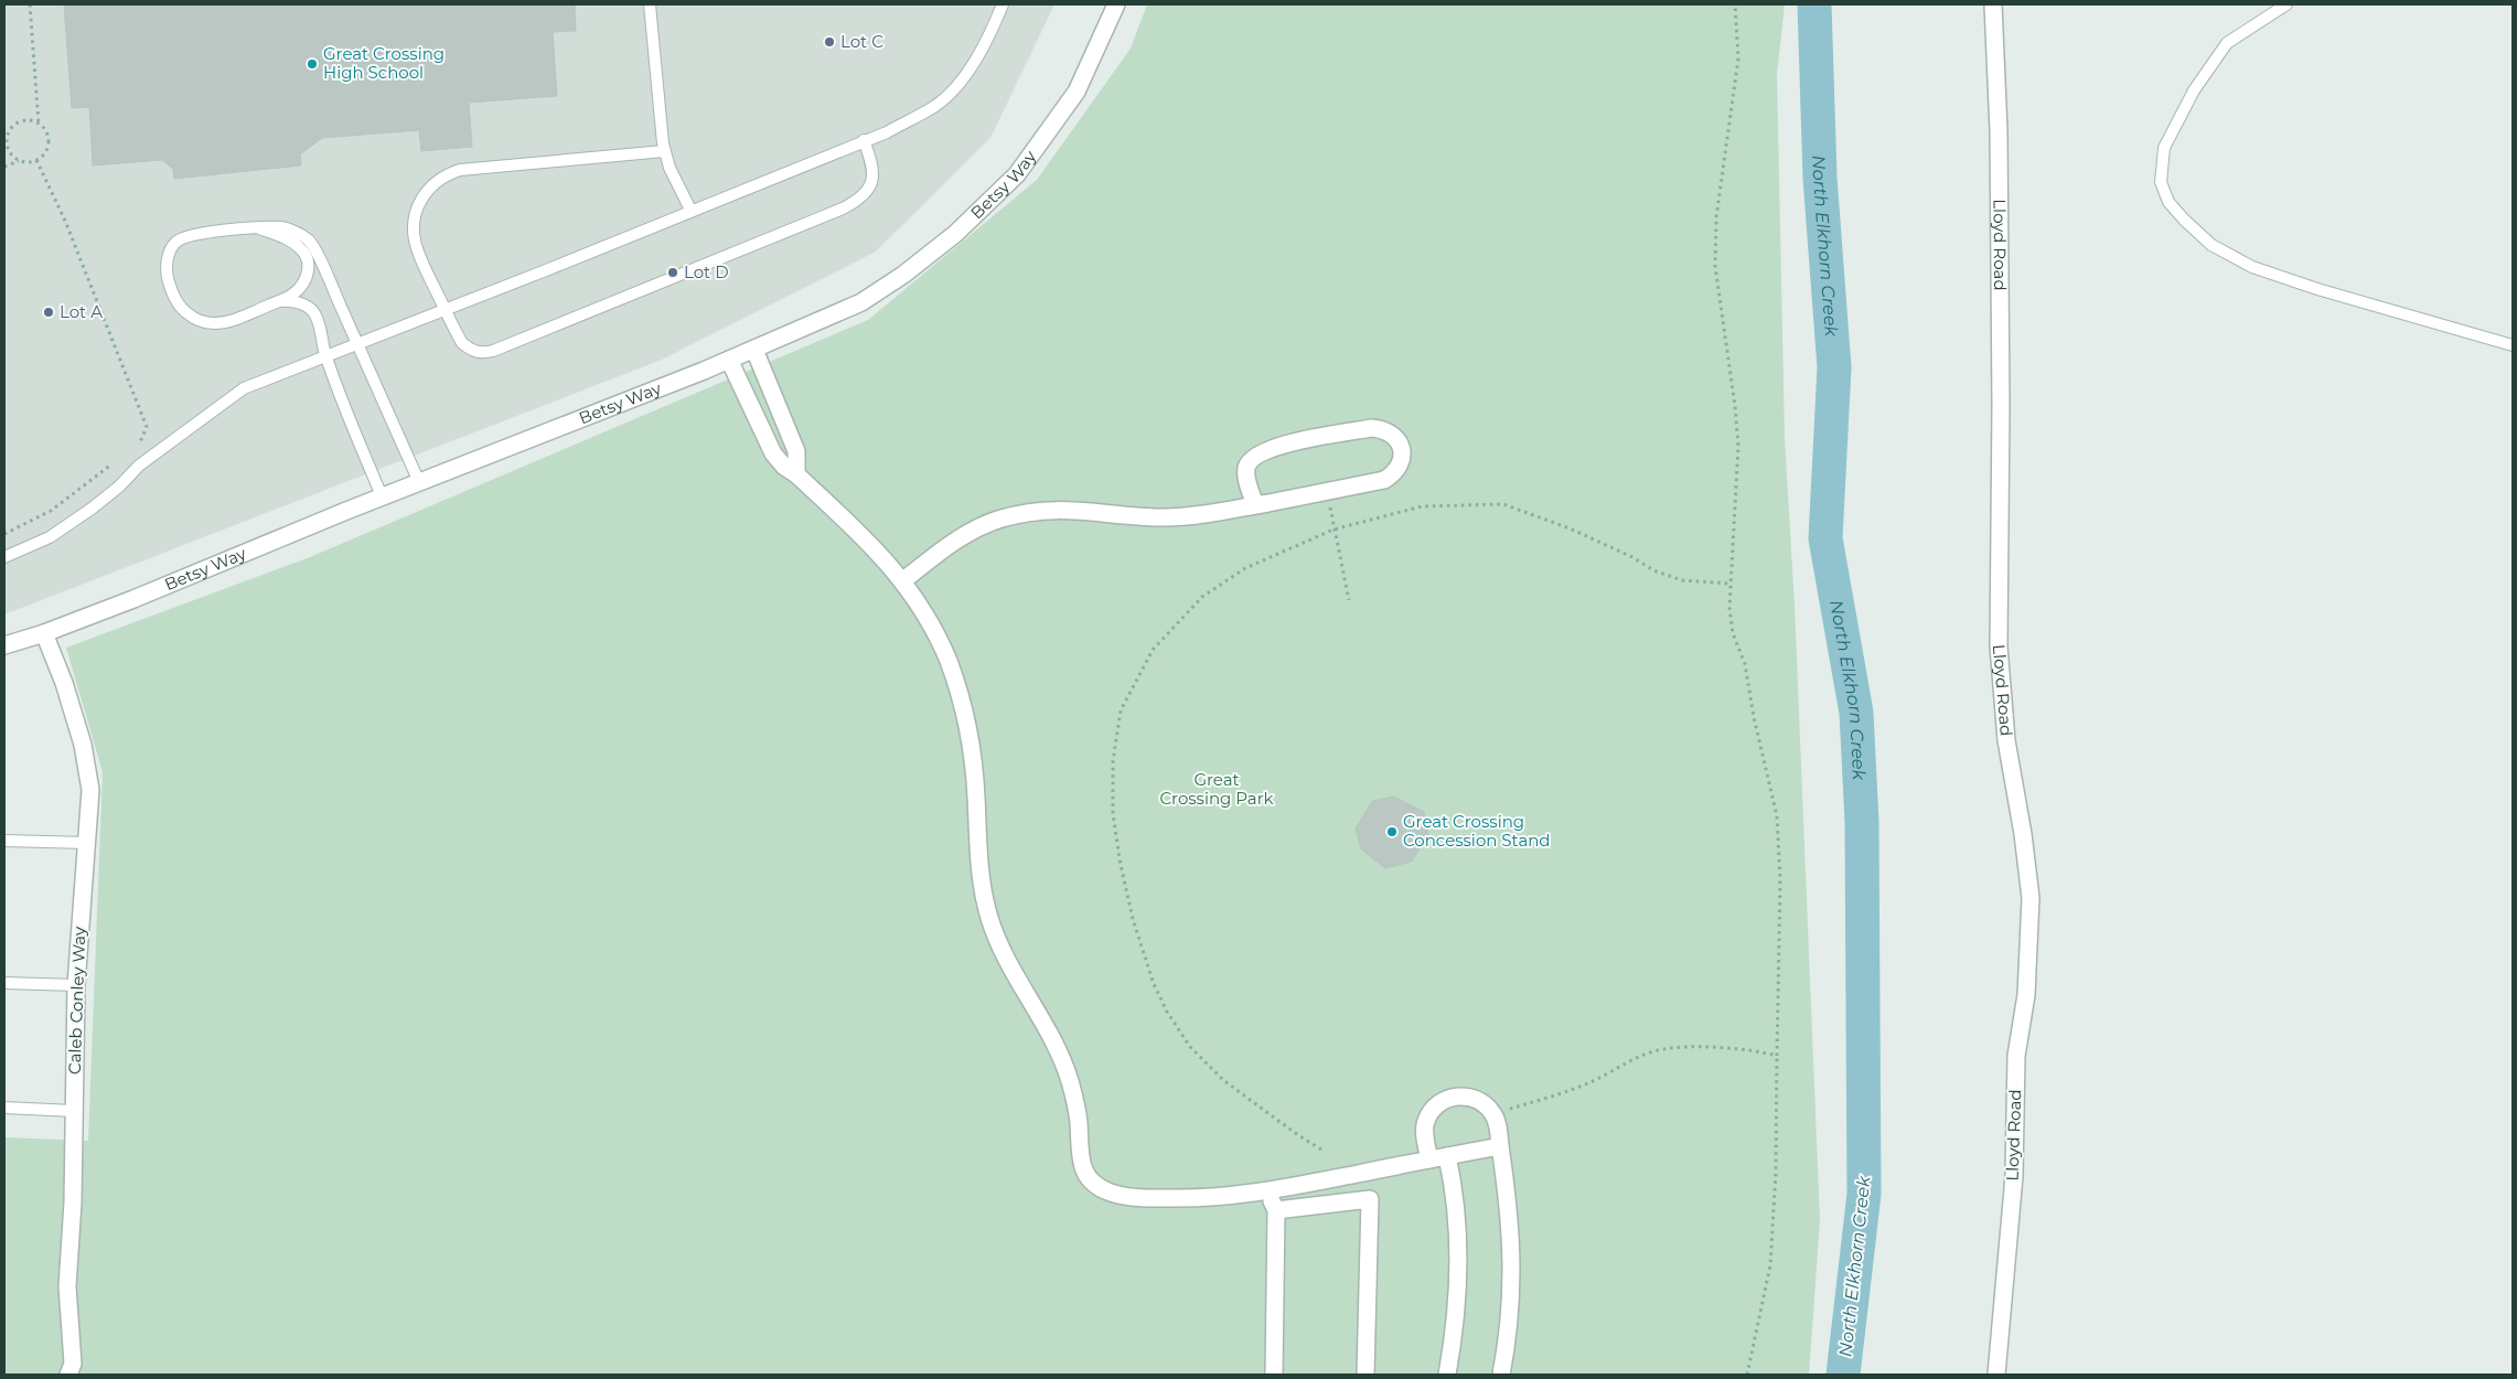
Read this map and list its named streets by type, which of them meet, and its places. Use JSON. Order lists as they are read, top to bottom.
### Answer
{
  "streets": {
    "street": ["Betsy Way", "Lloyd Road", "Caleb Conley Way"]
  },
  "crossings": [
    ["Betsy Way", "Caleb Conley Way"]
  ],
  "water": ["North Elkhorn Creek"],
  "parks": ["Great Crossing Park"],
  "places": [
    "Lot C",
    "Great Crossing High School",
    "Lot D",
    "Lot A",
    "Great Crossing Concession Stand"
  ]
}
